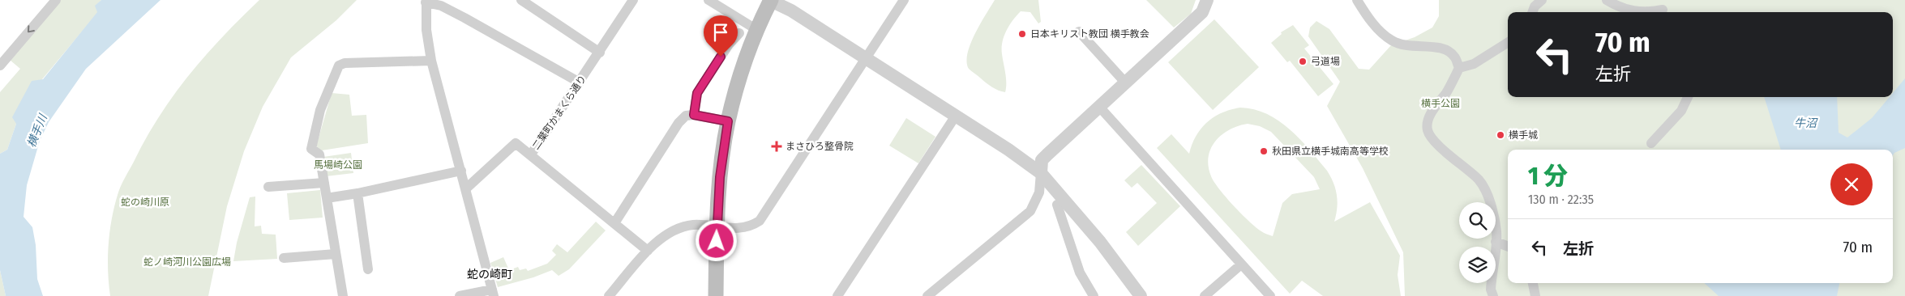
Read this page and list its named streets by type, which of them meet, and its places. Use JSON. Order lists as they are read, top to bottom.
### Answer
{
  "streets": {
    "street": ["二葉町かまくら通り"]
  },
  "districts": ["蛇の崎町"],
  "water": ["牛沼", "横手川"],
  "parks": [
    "横手公園",
    "馬場崎公園",
    "蛇の崎川原",
    "蛇ノ崎河川公園広場"
  ],
  "places": {
    "other": [
      "日本キリスト教団 横手教会",
      "弓道場",
      "横手城",
      "秋田県立横手城南高等学校"
    ],
    "health": ["まさひろ整骨院"]
  },
  "page": {
    "turn": ["70 m", "左折"],
    "heading": ["1 分", "130 m · 22:35"],
    "list": [
      {
        "name": "左折",
        "value": "70 m"
      }
    ]
  }
}
